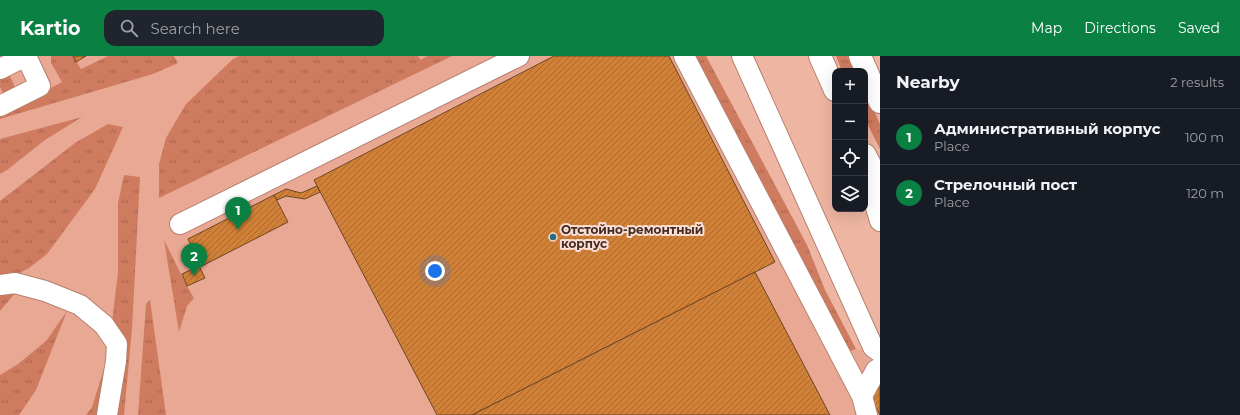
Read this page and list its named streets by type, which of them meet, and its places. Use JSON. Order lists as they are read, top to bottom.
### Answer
{
  "places": ["Отстойно-ремонтный корпус"],
  "page": {
    "header": "Kartio",
    "search": "Search here",
    "nav": ["Map", "Directions", "Saved"],
    "heading": ["Nearby", "2 results"],
    "map_buttons": ["+", "−"],
    "list": [
      {
        "mark": "1",
        "name": "Административный корпус",
        "note": "Place",
        "value": "100 m"
      },
      {
        "mark": "2",
        "name": "Стрелочный пост",
        "note": "Place",
        "value": "120 m"
      }
    ],
    "pins": ["1", "2"]
  }
}
